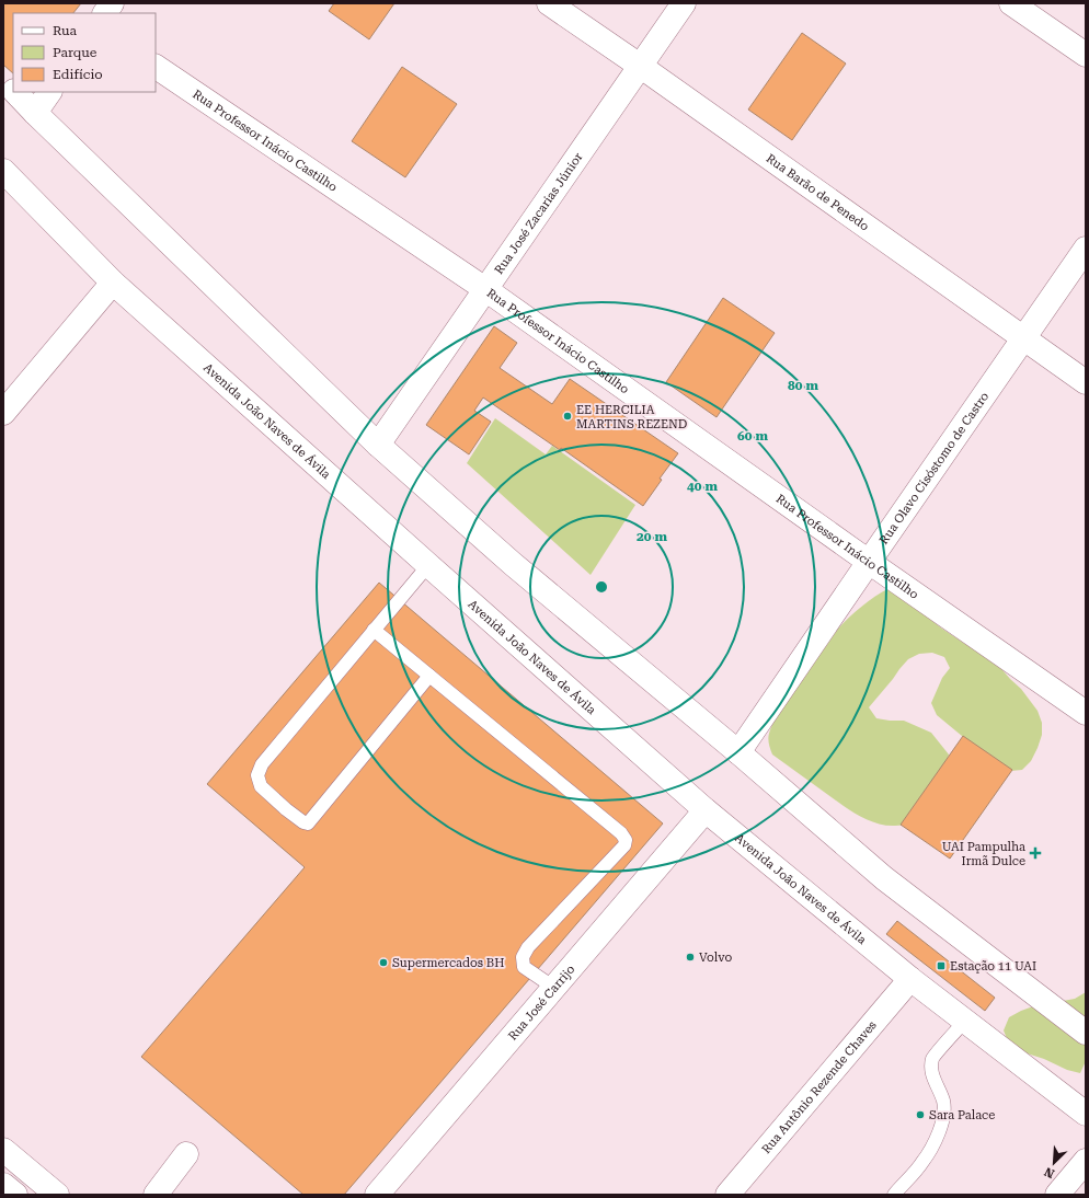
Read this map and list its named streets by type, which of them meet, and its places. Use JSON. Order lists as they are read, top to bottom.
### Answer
{
  "streets": {
    "street": [
      "Rua Professor Inácio Castilho",
      "Rua Barão de Penedo",
      "Rua José Zacarias Júnior",
      "Avenida João Naves de Ávila",
      "Rua Olavo Cisóstomo de Castro",
      "Rua José Carrijo",
      "Rua Antônio Rezende Chaves"
    ]
  },
  "crossings": [
    ["Rua Professor Inácio Castilho", "Rua José Zacarias Júnior"],
    ["Rua Professor Inácio Castilho", "Rua Olavo Cisóstomo de Castro"],
    ["Rua Barão de Penedo", "Rua José Zacarias Júnior"],
    ["Rua Barão de Penedo", "Rua Olavo Cisóstomo de Castro"],
    ["Avenida João Naves de Ávila", "Rua José Carrijo"],
    ["Avenida João Naves de Ávila", "Rua Antônio Rezende Chaves"]
  ],
  "places": {
    "other": [
      "EE HERCILIA MARTINS REZEND",
      "Volvo",
      "Supermercados BH",
      "Sara Palace"
    ],
    "health": ["UAI Pampulha Irmã Dulce"],
    "transit": ["Estação 11 UAI"]
  },
  "legend": ["Rua", "Parque", "Edifício"],
  "north": "bottom left",
  "rings": [
    "80 m",
    "60 m",
    "40 m",
    "20 m"
  ]
}
